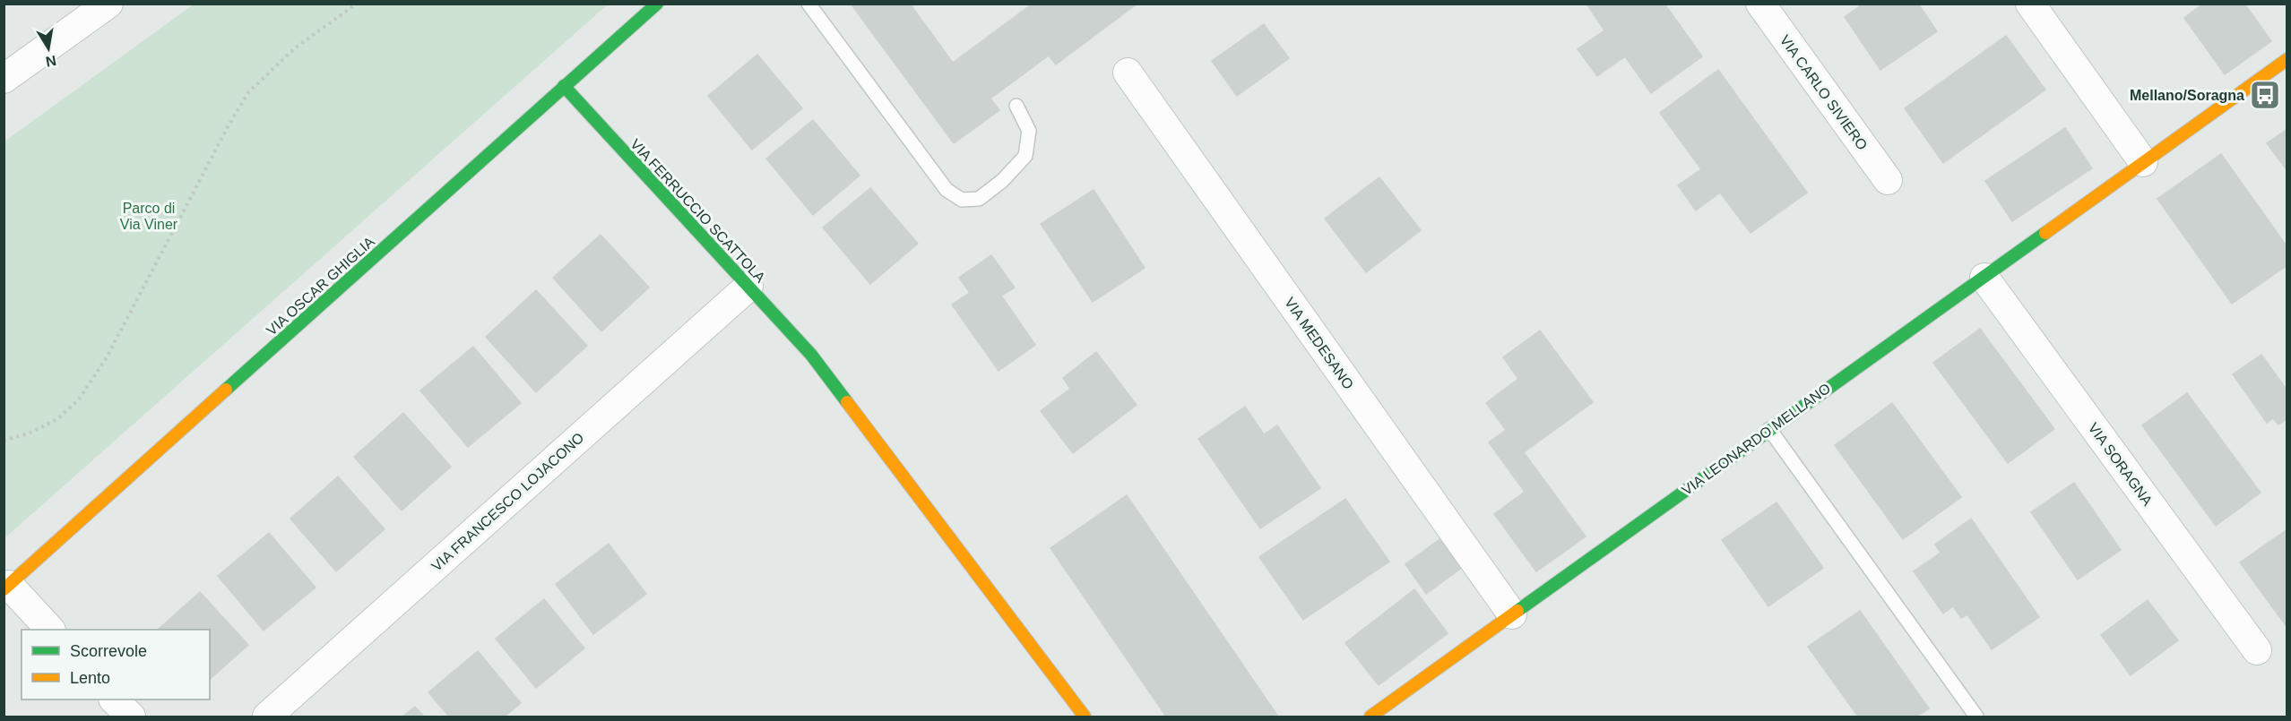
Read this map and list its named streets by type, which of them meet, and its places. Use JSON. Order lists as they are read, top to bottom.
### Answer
{
  "streets": {
    "street": [
      "VIA CARLO SIVIERO",
      "VIA FERRUCCIO SCATTOLA",
      "VIA OSCAR GHIGLIA",
      "VIA MEDESANO",
      "VIA LEONARDO MELLANO",
      "VIA SORAGNA",
      "VIA FRANCESCO LOJACONO"
    ]
  },
  "crossings": [
    ["VIA FERRUCCIO SCATTOLA", "VIA OSCAR GHIGLIA"],
    ["VIA FERRUCCIO SCATTOLA", "VIA FRANCESCO LOJACONO"],
    ["VIA MEDESANO", "VIA LEONARDO MELLANO"],
    ["VIA LEONARDO MELLANO", "VIA SORAGNA"]
  ],
  "parks": ["Parco di Via Viner"],
  "places": {
    "bus stop": ["Mellano/Soragna"]
  },
  "legend": ["Scorrevole", "Lento"],
  "north": "bottom"
}
